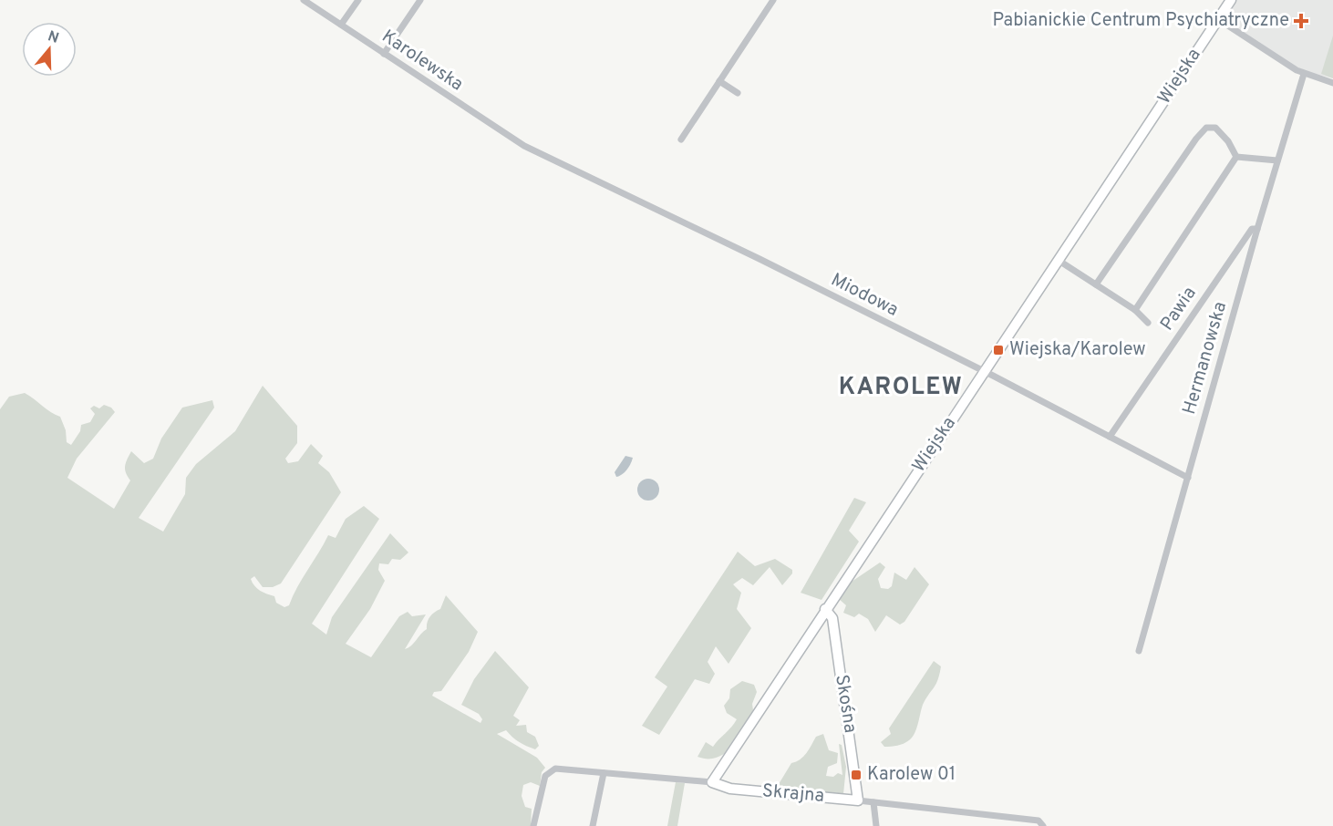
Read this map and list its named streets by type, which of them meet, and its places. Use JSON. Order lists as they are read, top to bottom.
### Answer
{
  "streets": {
    "street": [
      "Karolewska",
      "Wiejska",
      "Miodowa",
      "Pawia",
      "Hermanowska",
      "Skośna",
      "Skrajna"
    ]
  },
  "crossings": [
    ["Karolewska", "Miodowa"],
    ["Wiejska", "Miodowa"],
    ["Wiejska", "Skośna"],
    ["Wiejska", "Skrajna"],
    ["Miodowa", "Pawia"],
    ["Miodowa", "Hermanowska"],
    ["Pawia", "Hermanowska"],
    ["Skośna", "Skrajna"]
  ],
  "districts": ["KAROLEW"],
  "places": {
    "health": ["Pabianickie Centrum Psychiatryczne"],
    "transit": ["Wiejska/Karolew", "Karolew 01"]
  },
  "north": "top"
}
